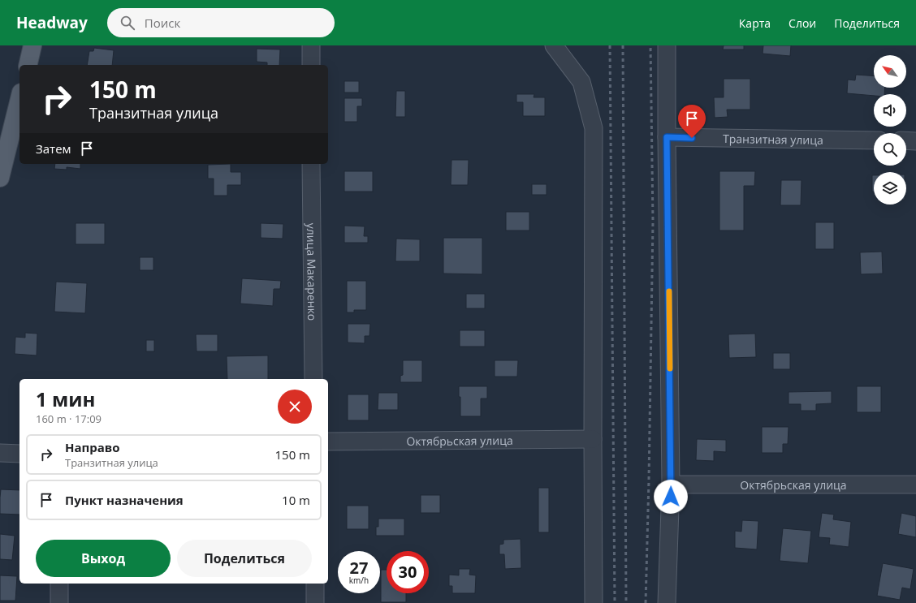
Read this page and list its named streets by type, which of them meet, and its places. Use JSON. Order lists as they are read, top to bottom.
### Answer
{
  "streets": {
    "street": ["Транзитная улица", "улица Макаренко", "Октябрьская улица"]
  },
  "north": "top left",
  "page": {
    "header": "Headway",
    "search": "Поиск",
    "nav": ["Карта", "Слои", "Поделиться"],
    "turn": ["150 m", "Транзитная улица"],
    "then": "Затем",
    "heading": ["1 мин", "160 m · 17:09"],
    "list": [
      {
        "name": "Направо",
        "note": "Транзитная улица",
        "value": "150 m"
      },
      {
        "name": "Пункт назначения",
        "value": "10 m"
      }
    ],
    "buttons": ["Выход", "Поделиться"],
    "speed": "27 km/h",
    "limit": "30"
  }
}
